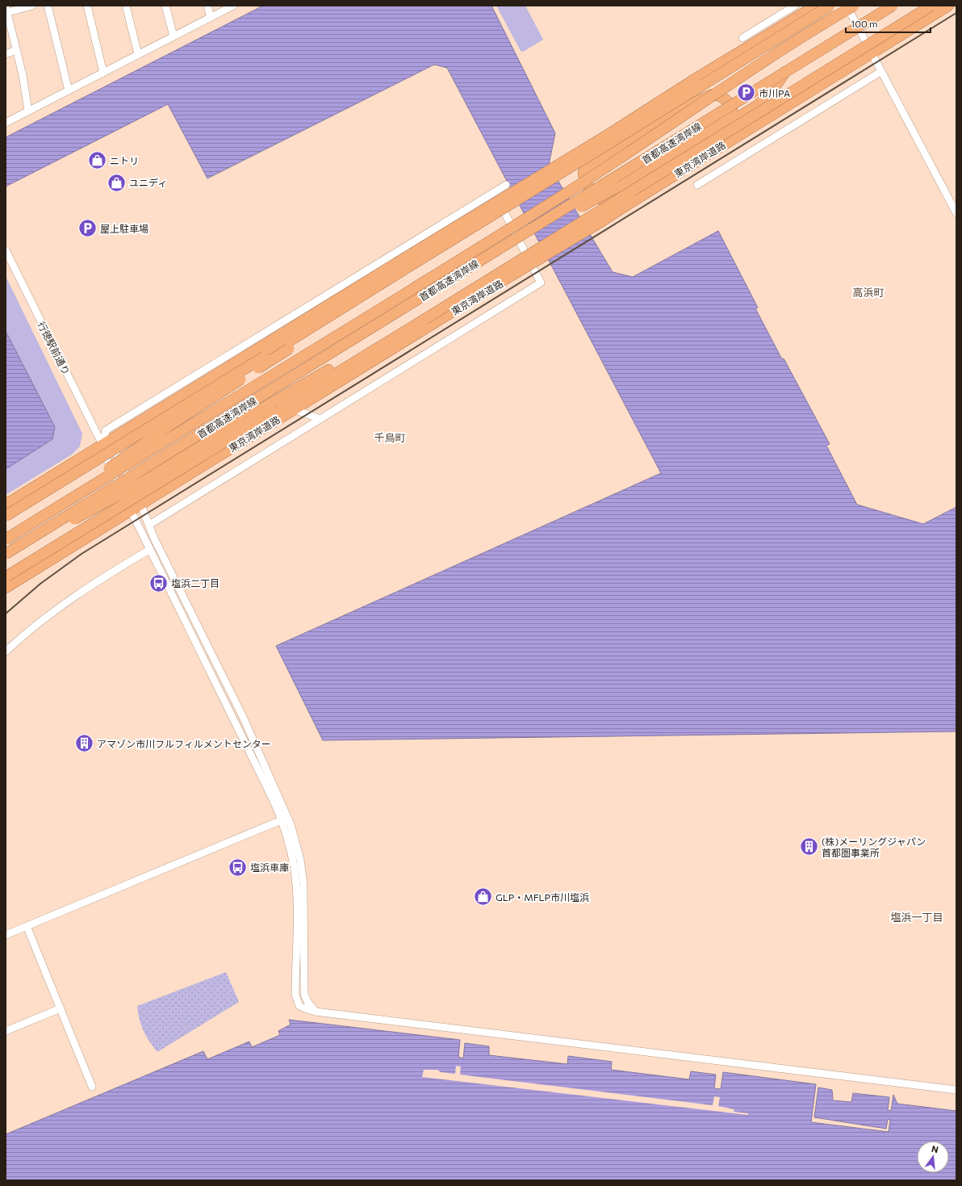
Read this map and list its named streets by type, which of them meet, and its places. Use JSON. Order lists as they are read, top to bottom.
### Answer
{
  "streets": {
    "highway": ["首都高速湾岸線", "東京湾岸道路"],
    "street": ["行徳駅前通り"]
  },
  "crossings": [
    ["東京湾岸道路", "行徳駅前通り"]
  ],
  "districts": ["高浜町", "千鳥町", "塩浜一丁目"],
  "places": {
    "parking": ["市川PA", "屋上駐車場"],
    "shop": ["ニトリ", "ユニディ", "GLP・MFLP市川塩浜"],
    "bus stop": ["塩浜二丁目", "塩浜車庫"],
    "building": ["アマゾン市川フルフィルメントセンター", "(株)メーリングジャパン 首都圏事業所"]
  },
  "scale_bar": "100 m",
  "north": "top"
}
